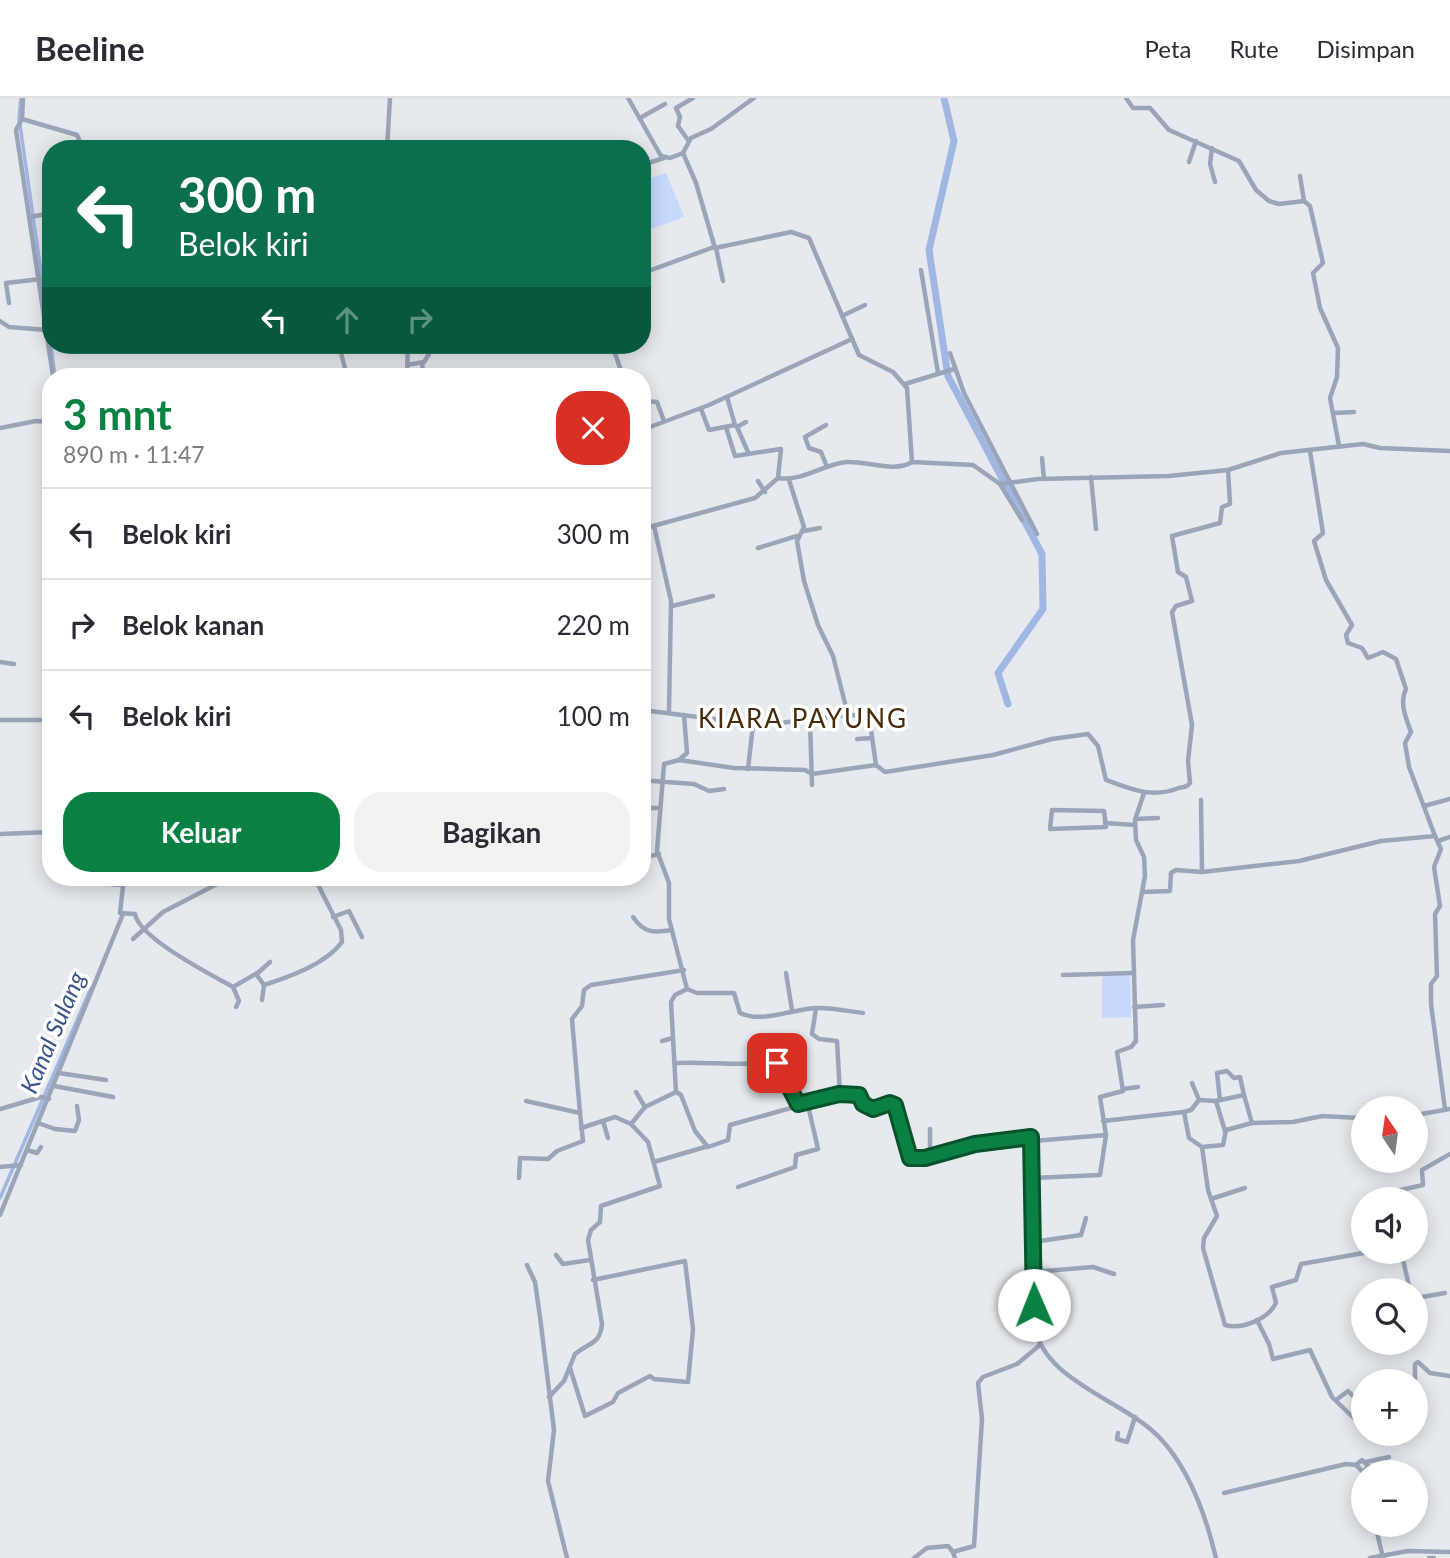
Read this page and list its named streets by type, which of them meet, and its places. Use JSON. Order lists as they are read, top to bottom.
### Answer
{
  "districts": ["KIARA PAYUNG"],
  "water": ["Kanal Sulang"],
  "north": "top",
  "page": {
    "header": "Beeline",
    "nav": ["Peta", "Rute", "Disimpan"],
    "turn": ["300 m", "Belok kiri"],
    "heading": ["3 mnt", "890 m · 11:47"],
    "list": [
      {
        "name": "Belok kiri",
        "value": "300 m"
      },
      {
        "name": "Belok kanan",
        "value": "220 m"
      },
      {
        "name": "Belok kiri",
        "value": "100 m"
      }
    ],
    "buttons": ["Keluar", "Bagikan"],
    "map_buttons": ["+", "−"]
  }
}
